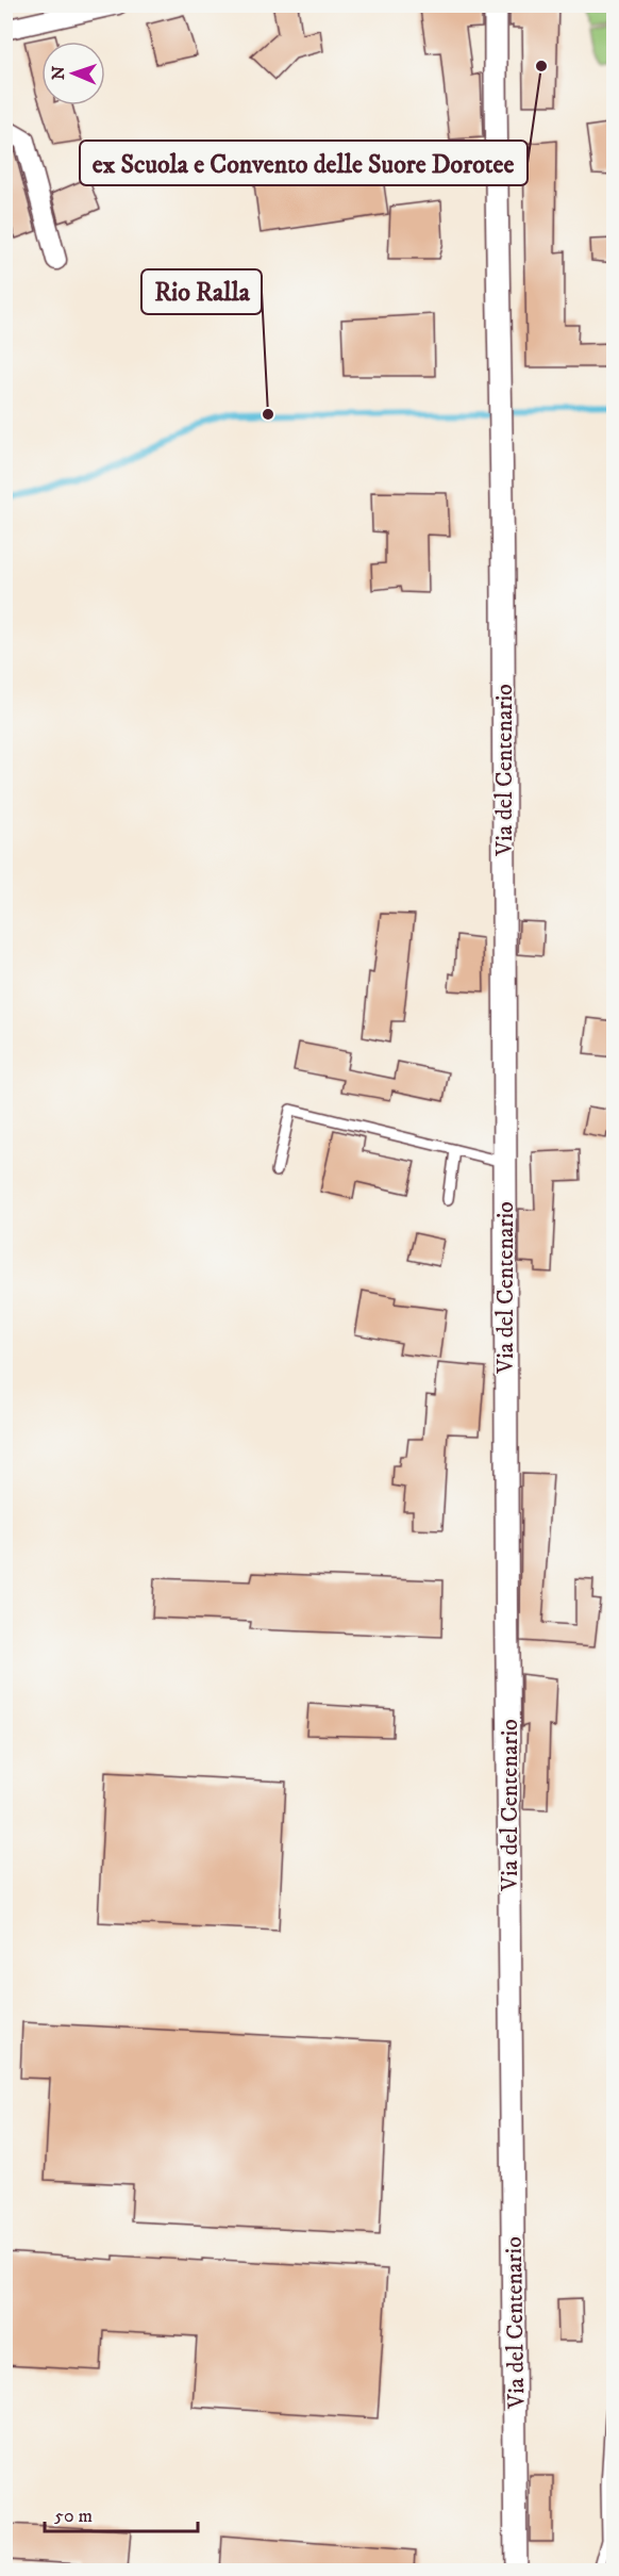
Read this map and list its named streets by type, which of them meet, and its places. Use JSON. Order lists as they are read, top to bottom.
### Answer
{
  "streets": {
    "street": ["Via del Centenario"]
  },
  "places": ["ex Scuola e Convento delle Suore Dorotee", "Rio Ralla"],
  "scale_bar": "50 m",
  "north": "left"
}
